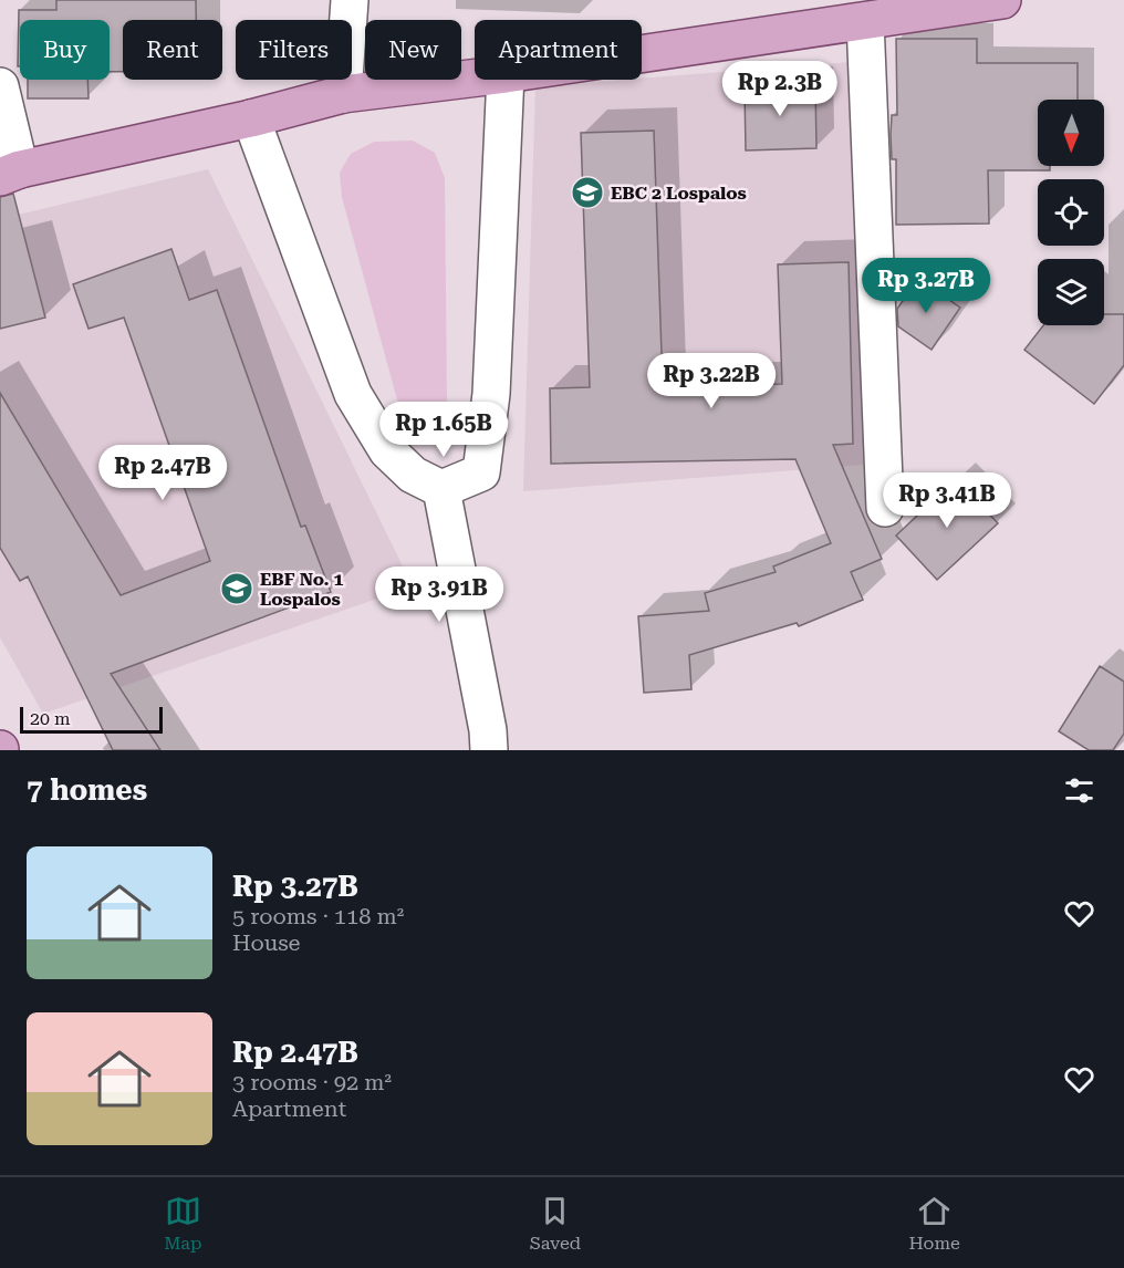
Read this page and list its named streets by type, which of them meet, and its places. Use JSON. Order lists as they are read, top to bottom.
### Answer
{
  "places": {
    "school or university": ["EBC 2 Lospalos", "EBF No. 1 Lospalos"]
  },
  "scale_bar": "20 m",
  "north": "bottom",
  "page": {
    "chip": [
      "Buy",
      "Rent",
      "Filters",
      "New",
      "Apartment"
    ],
    "price": [
      "Rp 2.3B",
      "Rp 3.27B",
      "Rp 3.22B",
      "Rp 1.65B",
      "Rp 2.47B",
      "Rp 3.41B",
      "Rp 3.91B"
    ],
    "scale": "20 m",
    "heading": "7 homes",
    "list": [
      {
        "name": "Rp 3.27B",
        "note": "5 rooms · 118 m² · House"
      },
      {
        "name": "Rp 2.47B",
        "note": "3 rooms · 92 m² · Apartment"
      }
    ],
    "tabs": ["Map", "Saved", "Home"]
  }
}
